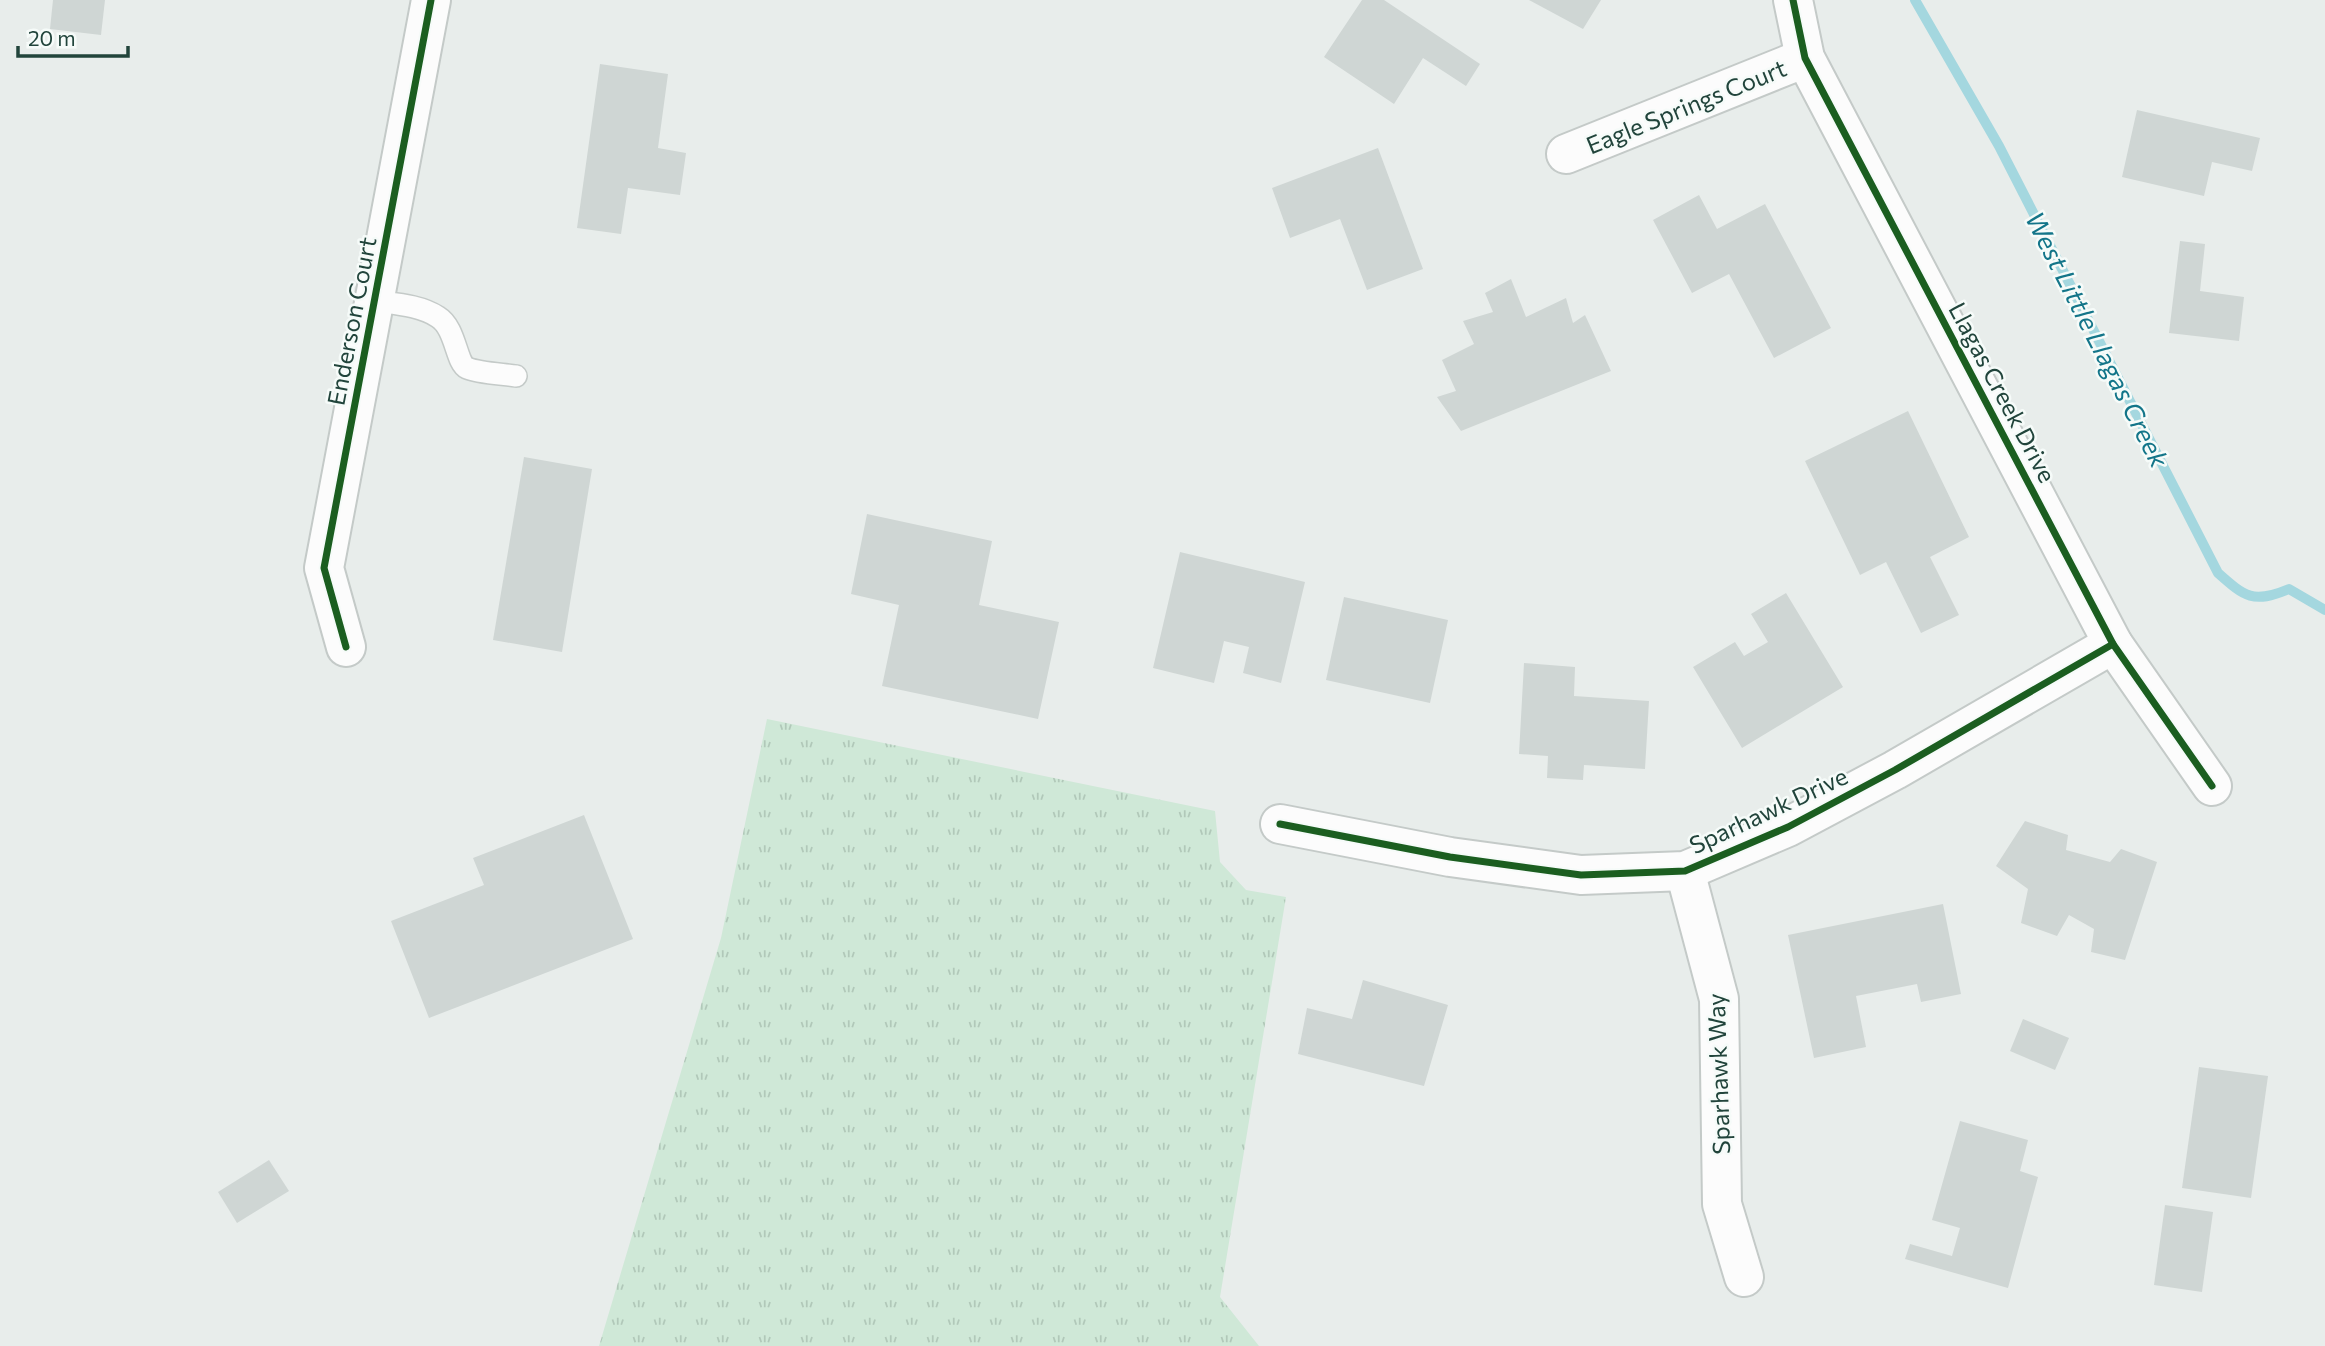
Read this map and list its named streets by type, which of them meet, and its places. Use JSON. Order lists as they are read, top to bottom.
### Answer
{
  "streets": {
    "street": [
      "Eagle Springs Court",
      "Enderson Court",
      "Llagas Creek Drive",
      "Sparhawk Drive",
      "Sparhawk Way"
    ]
  },
  "crossings": [
    ["Eagle Springs Court", "Llagas Creek Drive"],
    ["Llagas Creek Drive", "Sparhawk Drive"],
    ["Sparhawk Drive", "Sparhawk Way"]
  ],
  "water": ["West Little Llagas Creek"],
  "scale_bar": "20 m"
}
